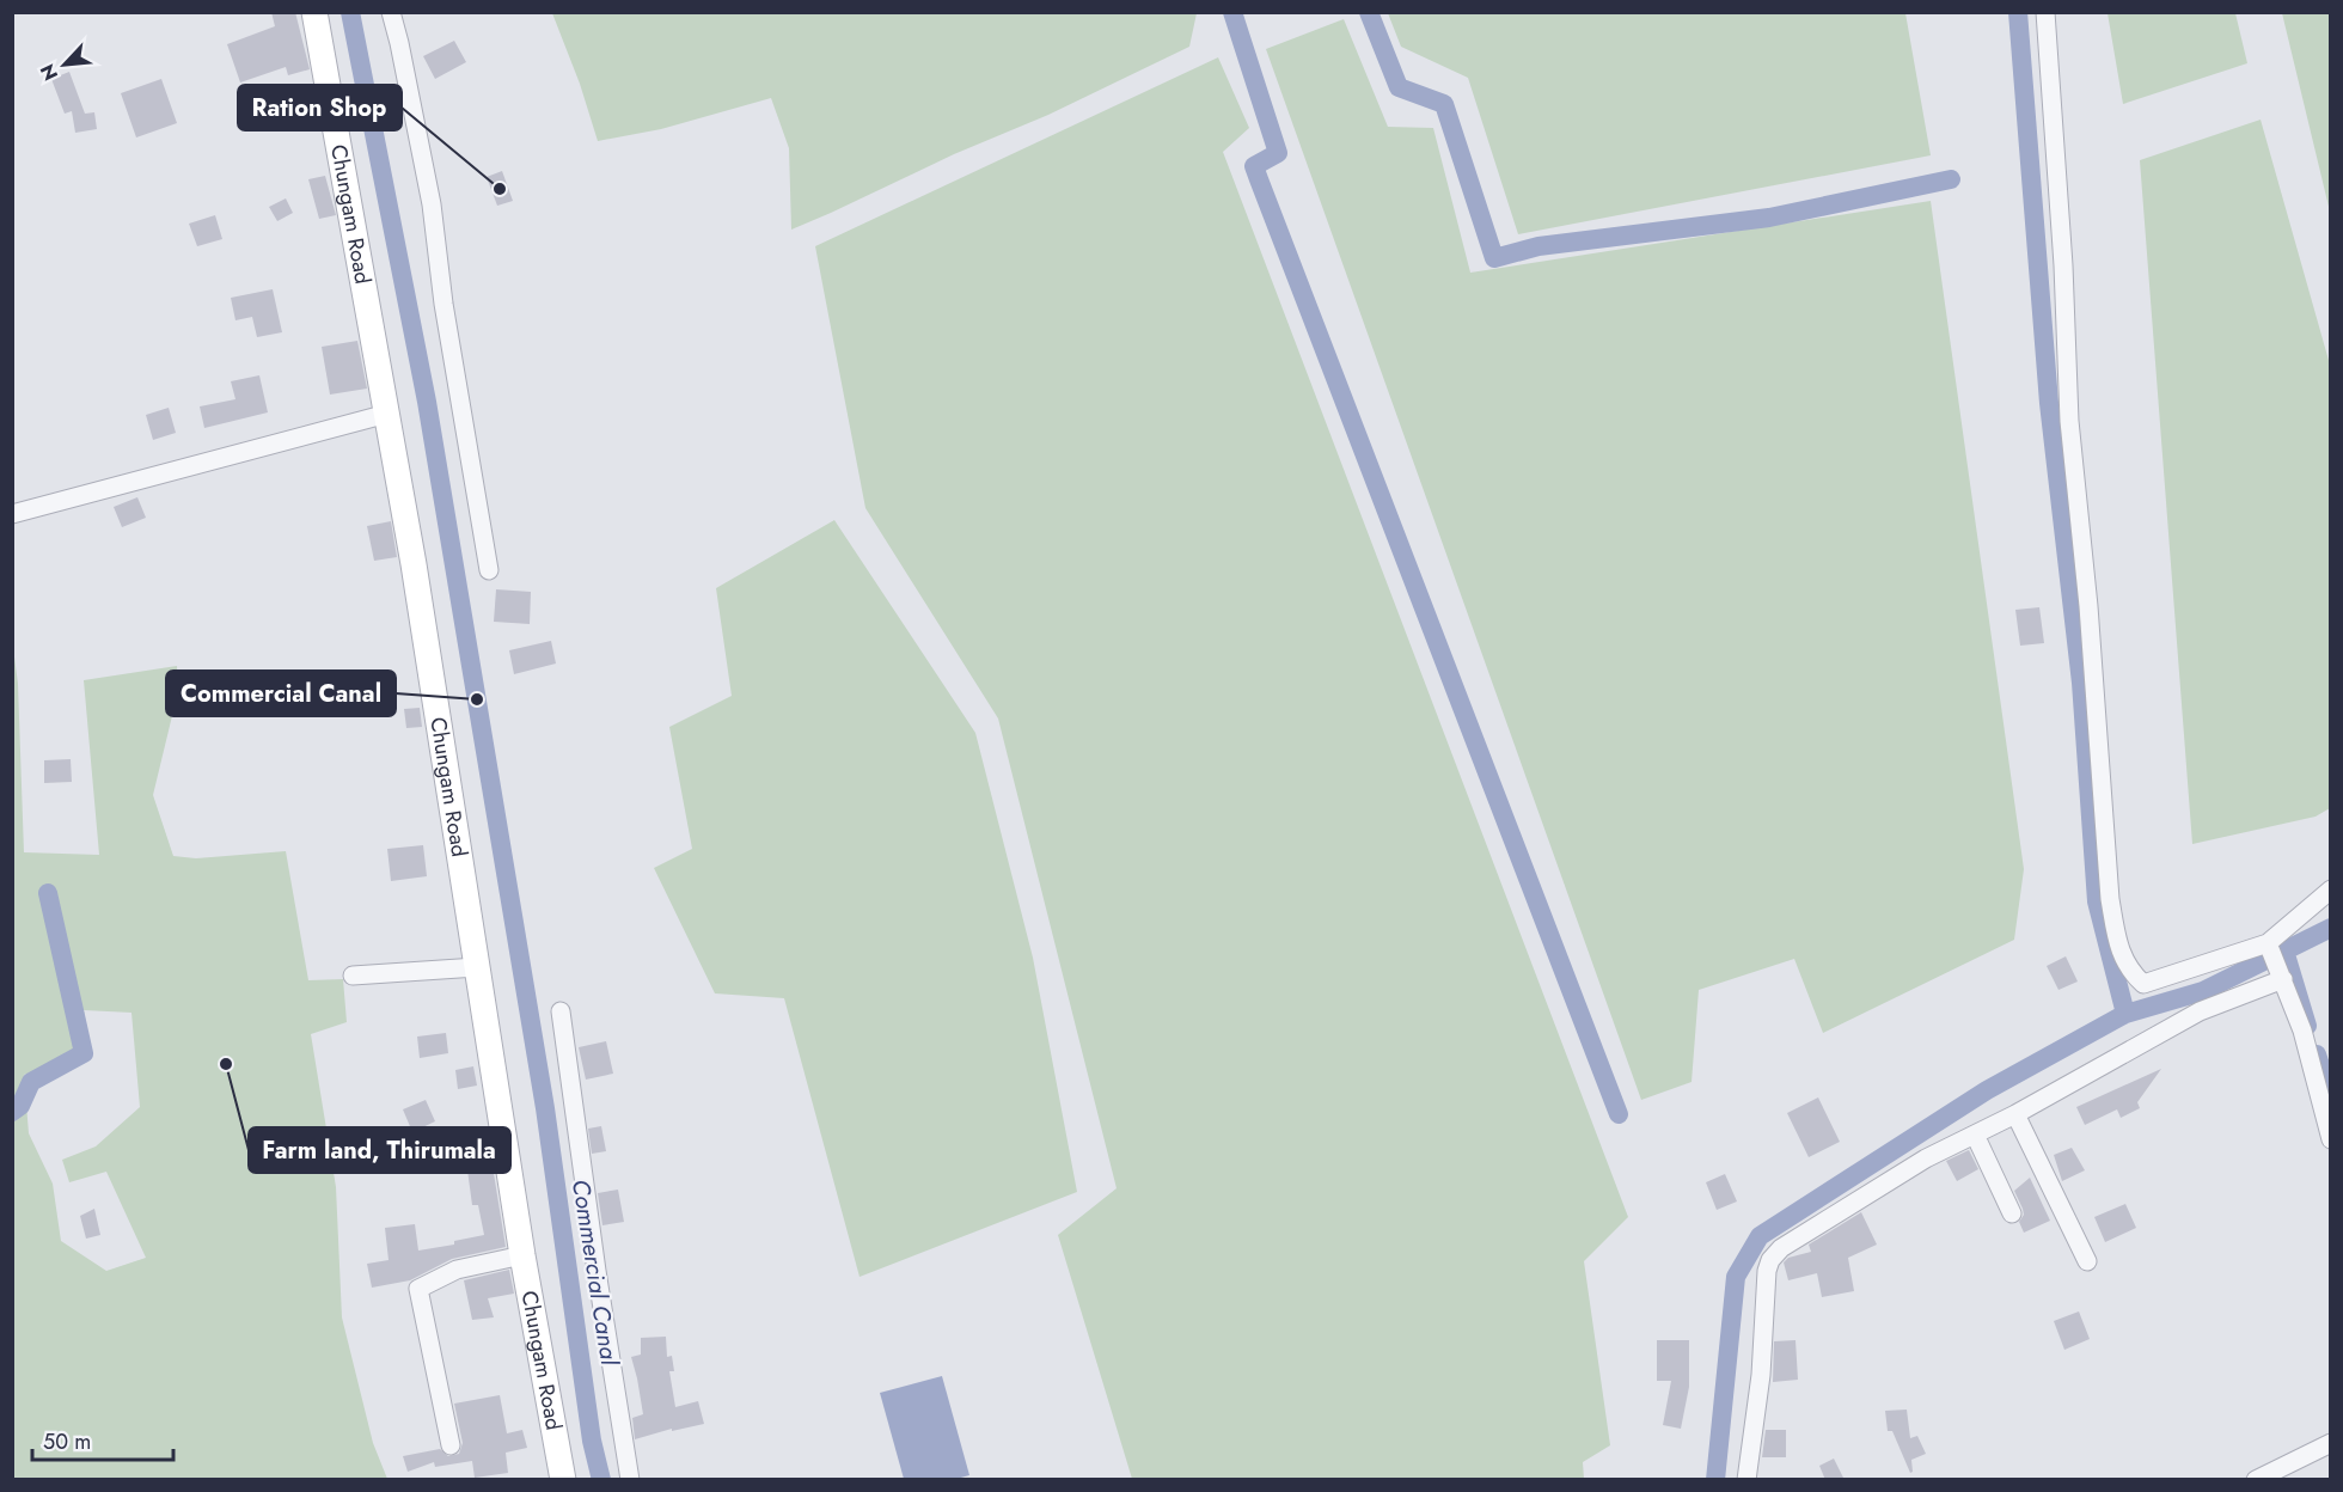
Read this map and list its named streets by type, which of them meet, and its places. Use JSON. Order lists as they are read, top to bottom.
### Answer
{
  "streets": {
    "main road": ["Chungam Road"]
  },
  "water": ["Commercial Canal"],
  "places": ["Ration Shop", "Commercial Canal", "Farm land, Thirumala"],
  "scale_bar": "50 m",
  "north": "bottom left"
}
